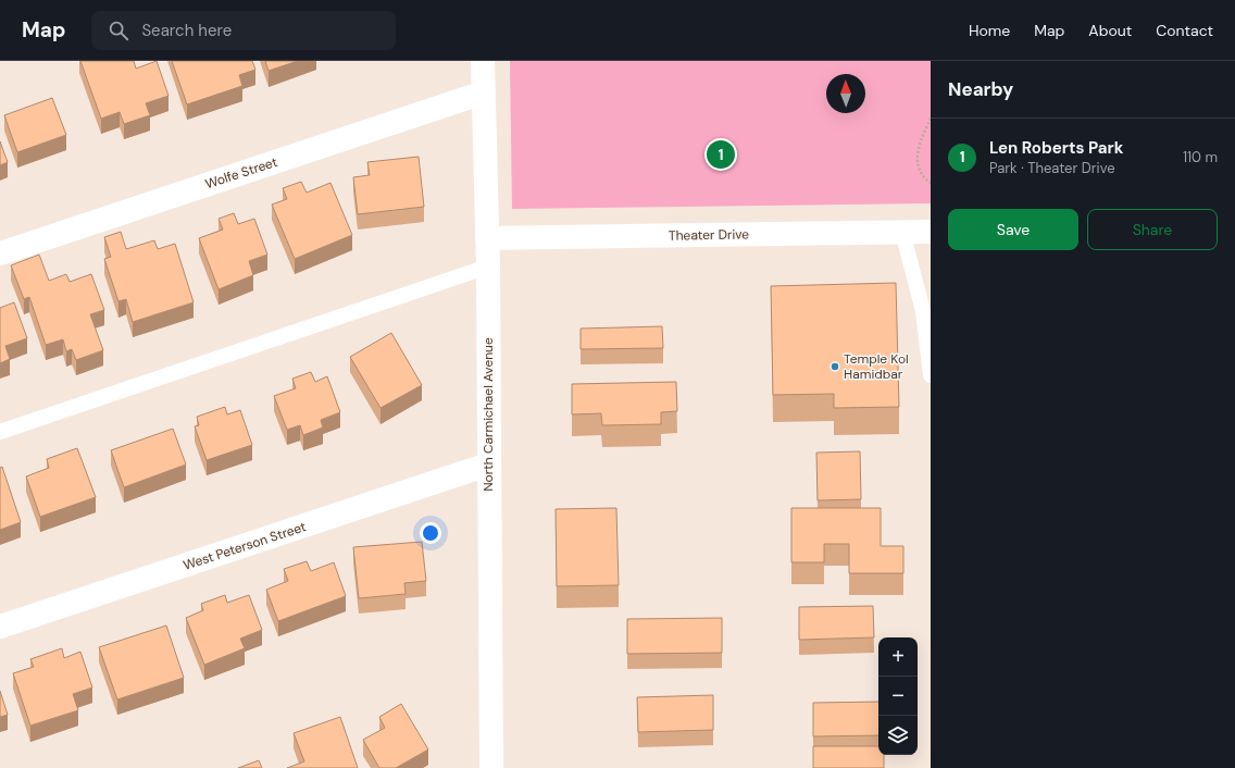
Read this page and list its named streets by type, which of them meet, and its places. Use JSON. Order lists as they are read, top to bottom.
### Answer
{
  "streets": {
    "street": [
      "Wolfe Street",
      "Theater Drive",
      "North Carmichael Avenue",
      "West Peterson Street"
    ]
  },
  "crossings": [
    ["Wolfe Street", "North Carmichael Avenue"],
    ["Theater Drive", "North Carmichael Avenue"],
    ["North Carmichael Avenue", "West Peterson Street"]
  ],
  "places": ["Temple Kol Hamidbar"],
  "north": "top",
  "page": {
    "header": "Map",
    "search": "Search here",
    "nav": [
      "Home",
      "Map",
      "About",
      "Contact"
    ],
    "heading": "Nearby",
    "list": [
      {
        "mark": "1",
        "name": "Len Roberts Park",
        "note": "Park · Theater Drive",
        "value": "110 m"
      }
    ],
    "pins": "1",
    "buttons": ["Save", "Share"],
    "map_buttons": ["+", "−"]
  }
}
